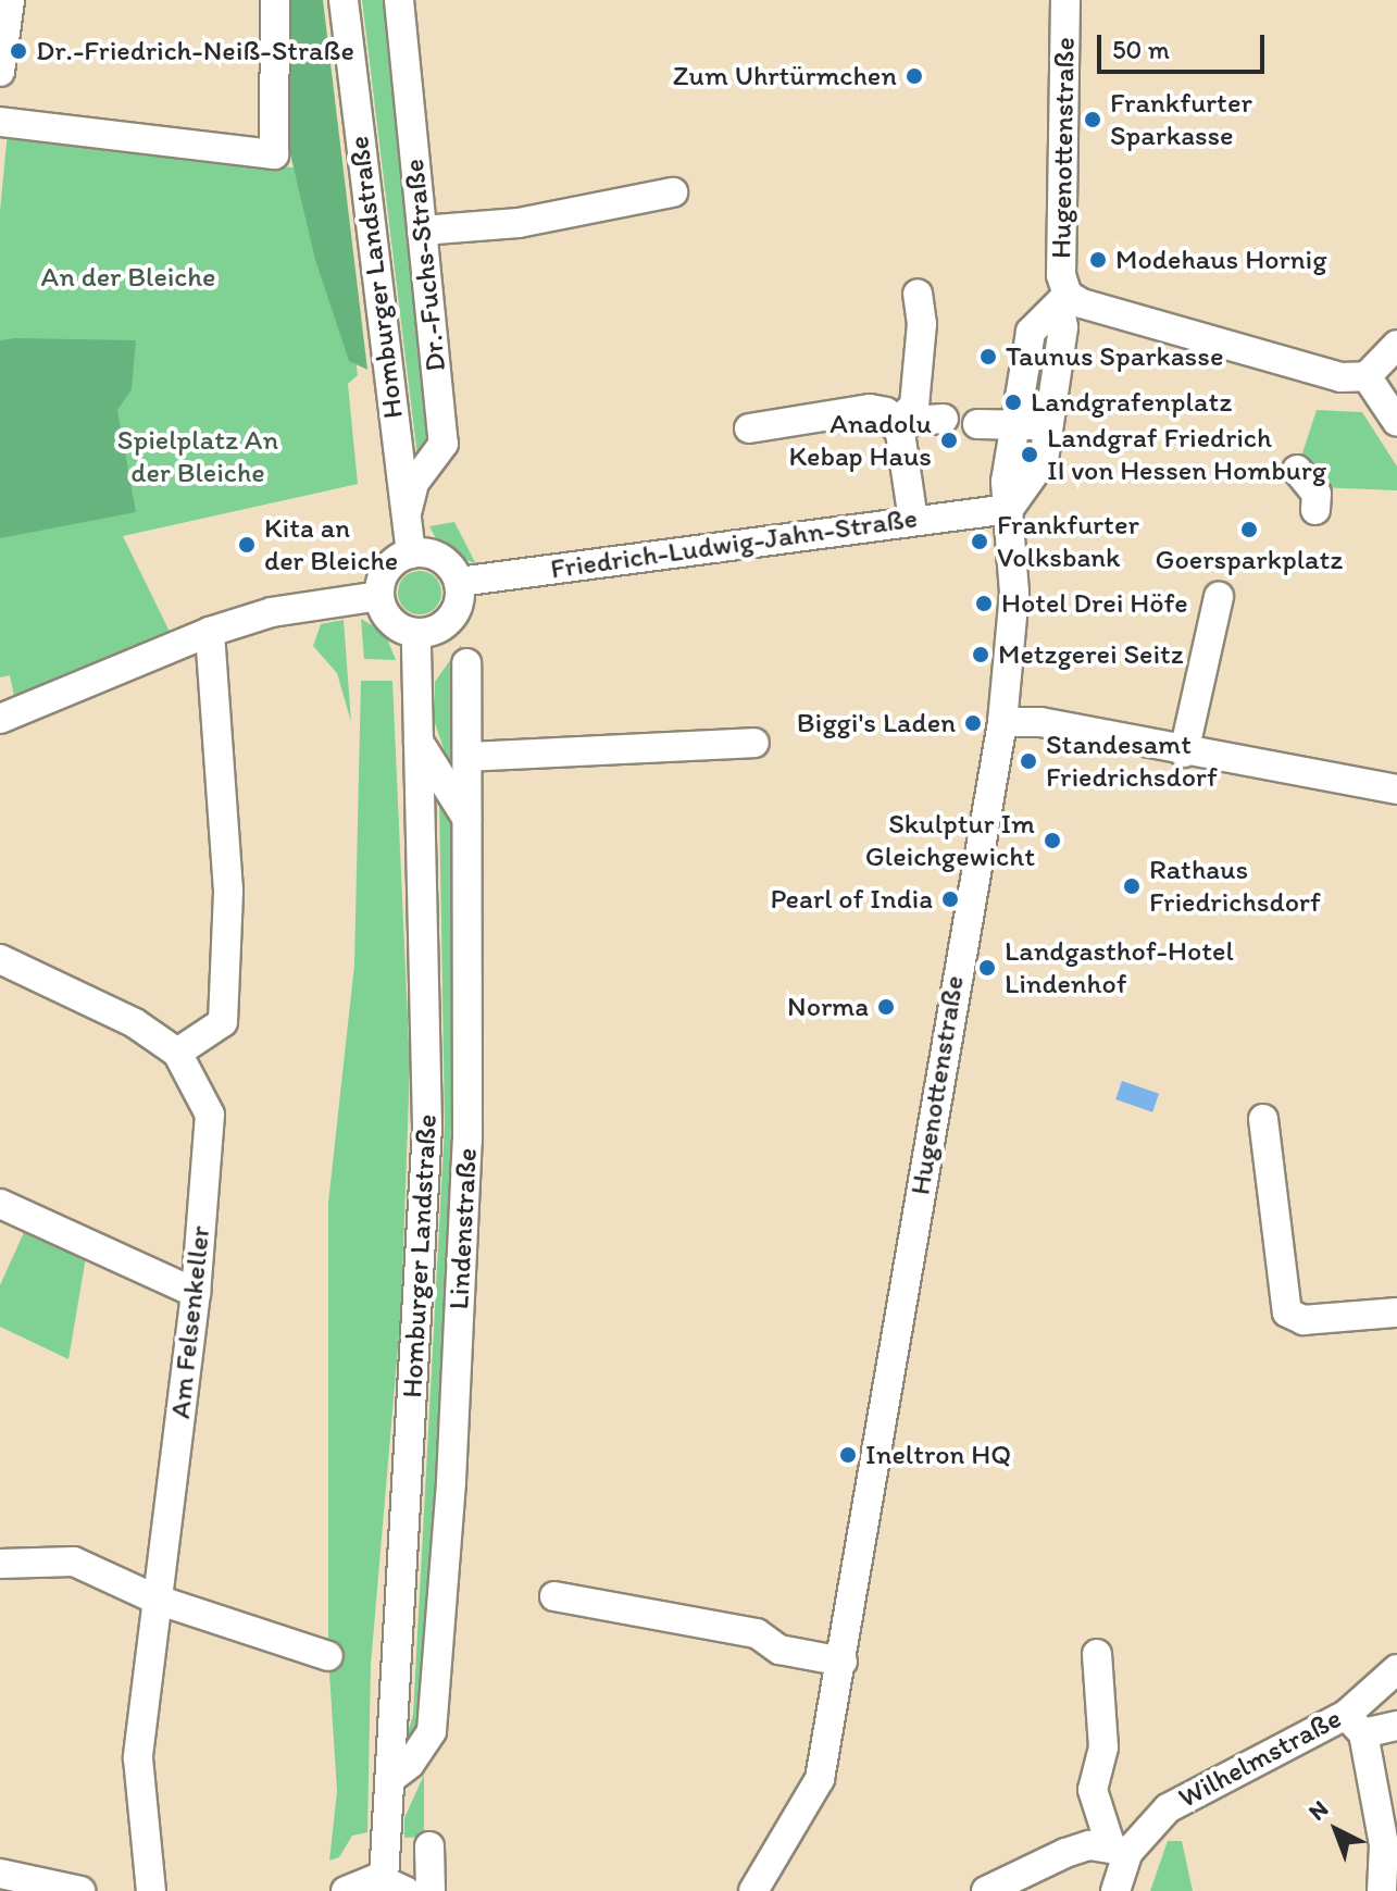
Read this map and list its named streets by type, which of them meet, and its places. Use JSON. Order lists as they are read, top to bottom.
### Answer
{
  "streets": {
    "street": [
      "Hugenottenstraße",
      "Dr.-Fuchs-Straße",
      "Homburger Landstraße",
      "Friedrich-Ludwig-Jahn-Straße",
      "Lindenstraße",
      "Am Felsenkeller",
      "Wilhelmstraße"
    ]
  },
  "crossings": [
    ["Hugenottenstraße", "Friedrich-Ludwig-Jahn-Straße"],
    ["Dr.-Fuchs-Straße", "Homburger Landstraße"],
    ["Homburger Landstraße", "Friedrich-Ludwig-Jahn-Straße"],
    ["Homburger Landstraße", "Lindenstraße"]
  ],
  "parks": ["An der Bleiche", "Spielplatz An der Bleiche"],
  "places": [
    "Dr.-Friedrich-Neiß-Straße",
    "Zum Uhrtürmchen",
    "Frankfurter Sparkasse",
    "Modehaus Hornig",
    "Taunus Sparkasse",
    "Landgrafenplatz",
    "Anadolu Kebap Haus",
    "Landgraf Friedrich II von Hessen Homburg",
    "Goersparkplatz",
    "Frankfurter Volksbank",
    "Kita an der Bleiche",
    "Hotel Drei Höfe",
    "Metzgerei Seitz",
    "Biggi's Laden",
    "Standesamt Friedrichsdorf",
    "Skulptur Im Gleichgewicht",
    "Rathaus Friedrichsdorf",
    "Pearl of India",
    "Landgasthof-Hotel Lindenhof",
    "Norma",
    "Ineltron HQ"
  ],
  "scale_bar": "50 m",
  "north": "top left"
}
